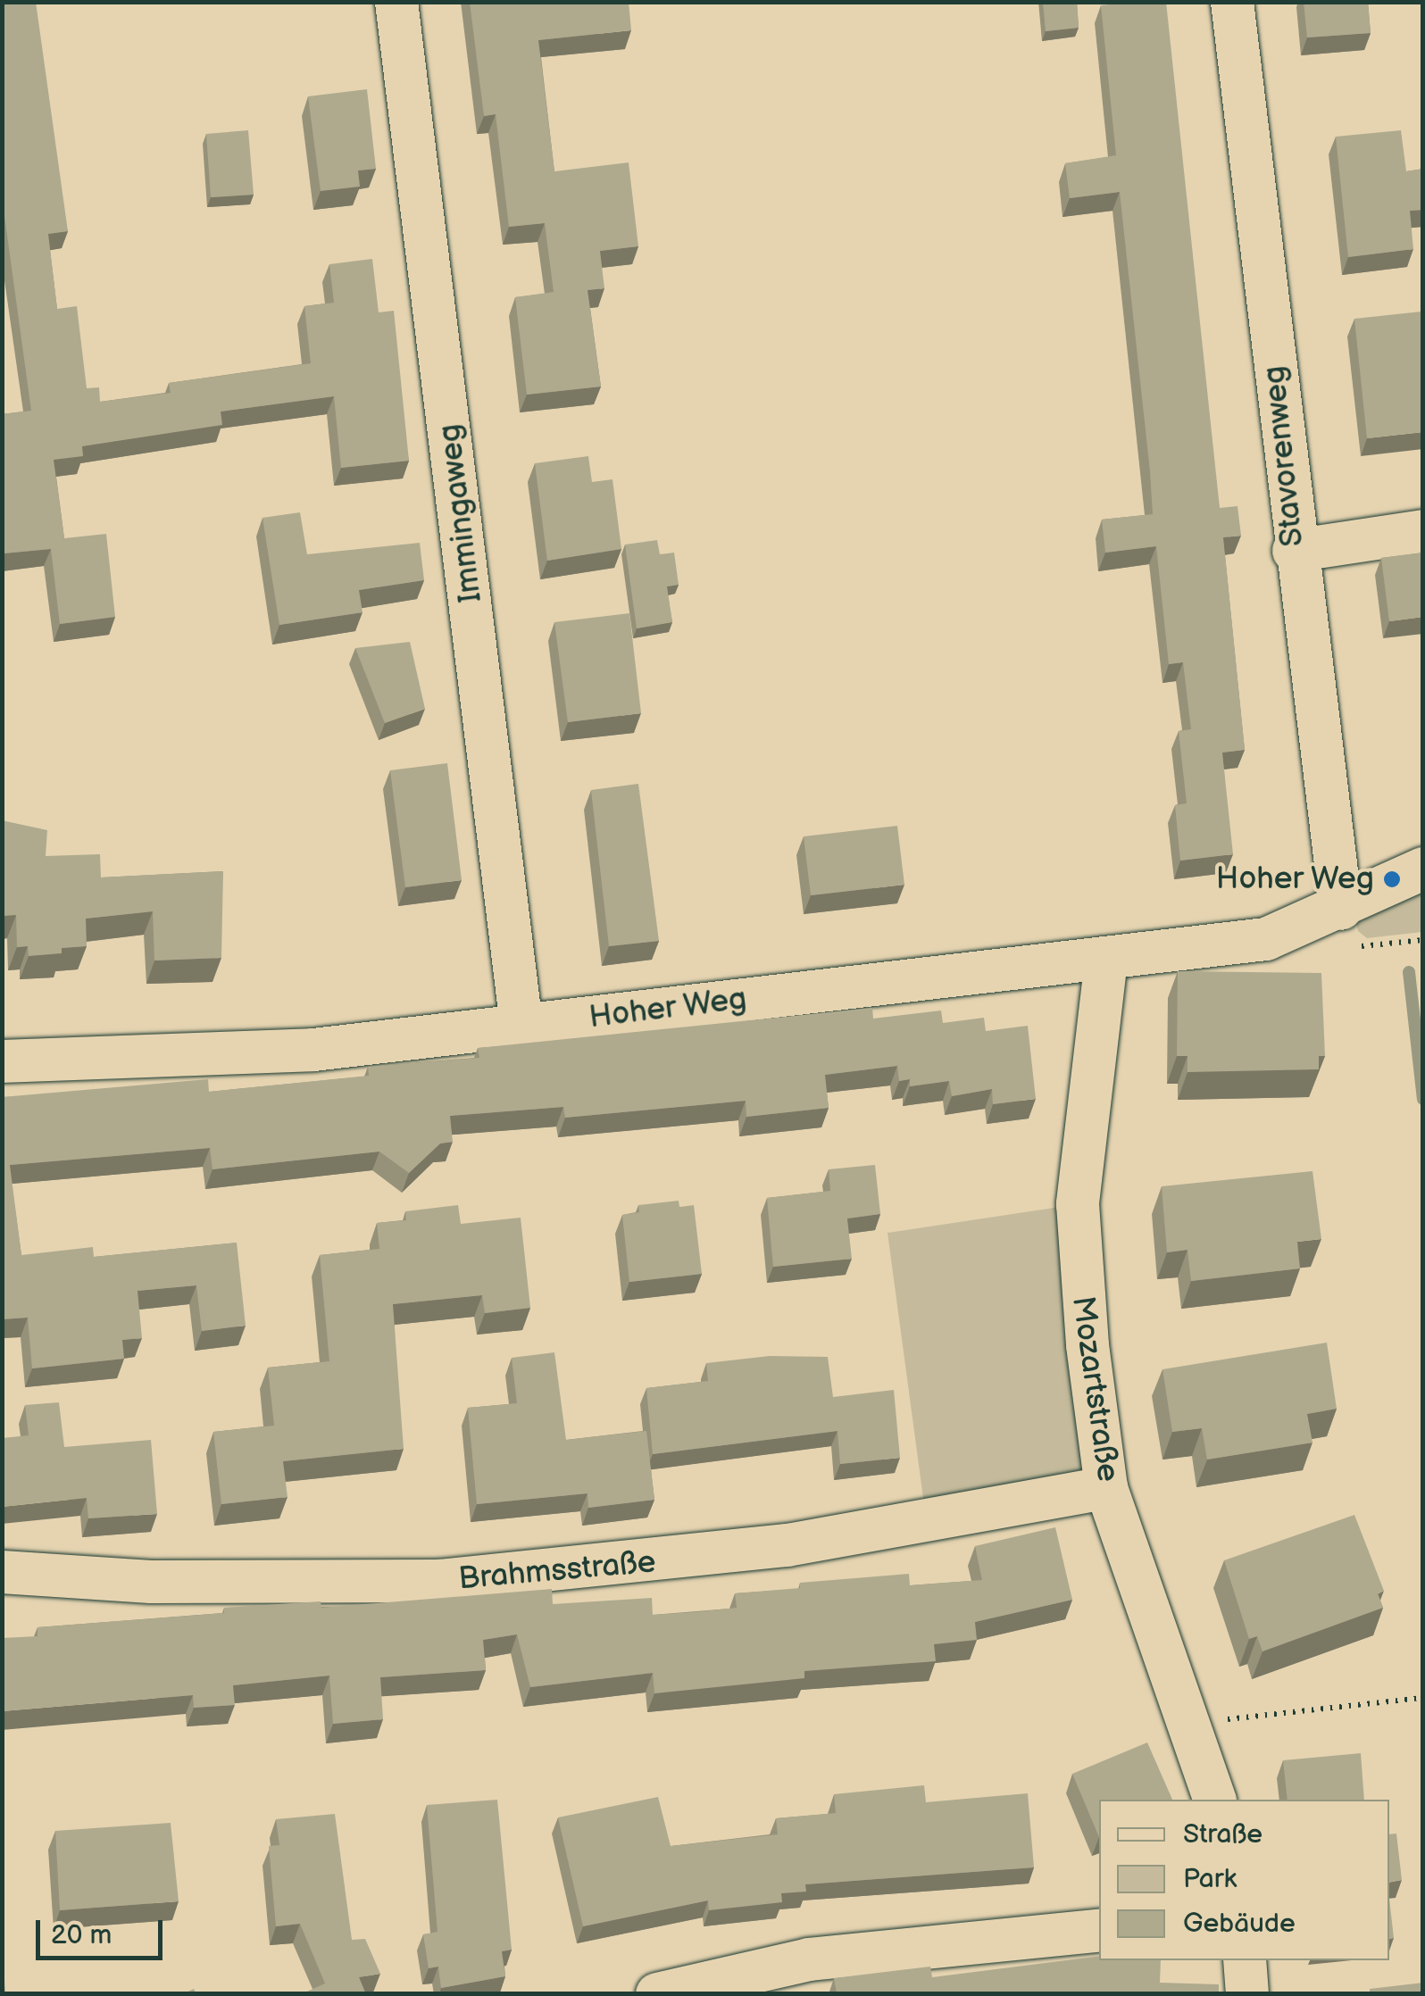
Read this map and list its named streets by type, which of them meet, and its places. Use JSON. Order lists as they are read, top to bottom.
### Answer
{
  "streets": {
    "street": [
      "Stavorenweg",
      "Immingaweg",
      "Hoher Weg",
      "Mozartstraße",
      "Brahmsstraße"
    ]
  },
  "crossings": [
    ["Stavorenweg", "Hoher Weg"],
    ["Immingaweg", "Hoher Weg"],
    ["Hoher Weg", "Mozartstraße"],
    ["Mozartstraße", "Brahmsstraße"]
  ],
  "places": ["Hoher Weg"],
  "legend": ["Straße", "Park", "Gebäude"],
  "scale_bar": "20 m"
}
